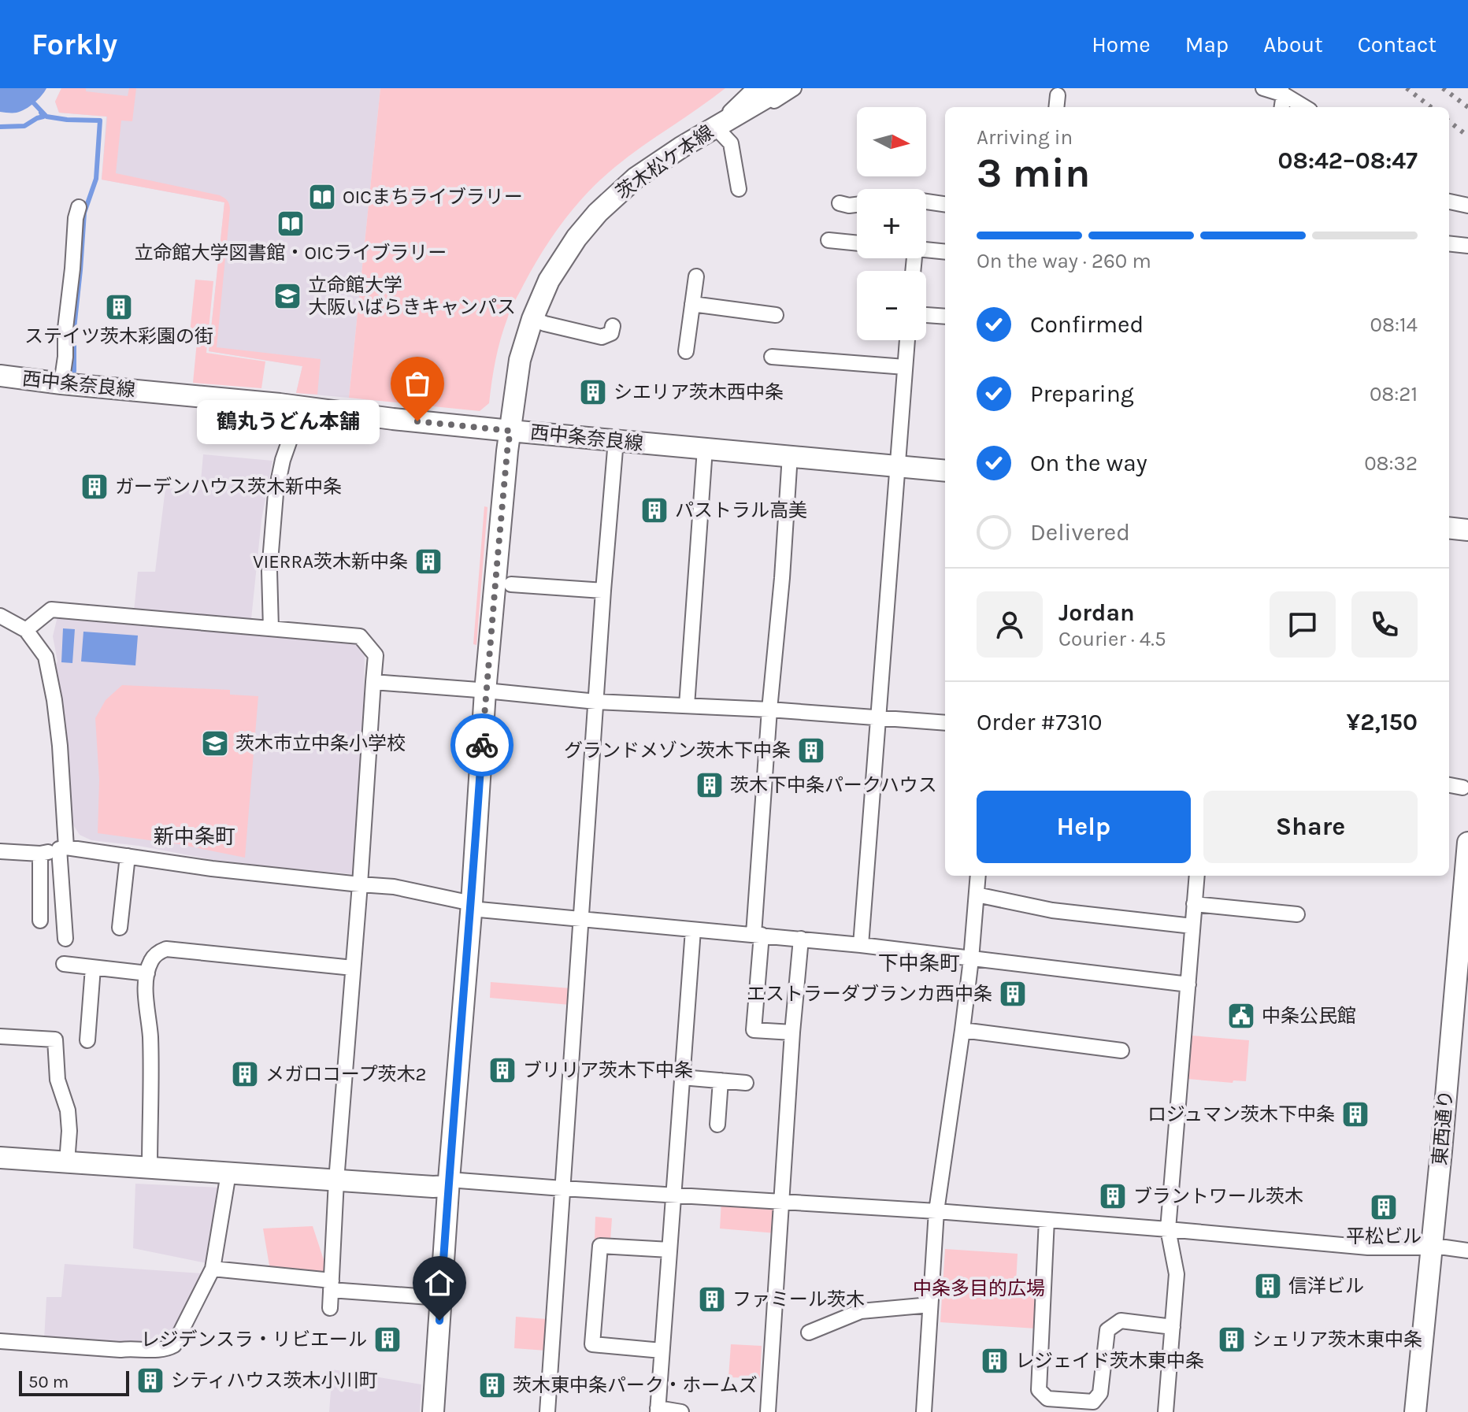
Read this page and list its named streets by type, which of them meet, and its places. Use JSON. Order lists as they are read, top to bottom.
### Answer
{
  "streets": {
    "street": ["茨木松ケ本線", "西中条奈良線", "東西通り"]
  },
  "crossings": [
    ["茨木松ケ本線", "西中条奈良線"]
  ],
  "districts": ["新中条町", "下中条町"],
  "parks": ["中条多目的広場"],
  "places": {
    "library": ["OICまちライブラリー", "立命館大学図書館・OICライブラリー"],
    "school or university": ["立命館大学 大阪いばらきキャンパス", "茨木市立中条小学校"],
    "building": [
      "ステイツ茨木彩園の街",
      "シエリア茨木西中条",
      "ガーデンハウス茨木新中条",
      "パストラル高美",
      "VIERRA茨木新中条",
      "グランドメゾン茨木下中条",
      "茨木下中条パークハウス",
      "エストラーダブランカ西中条",
      "ブリリア茨木下中条",
      "メガロコープ茨木2",
      "ロジュマン茨木下中条",
      "ブラントワール茨木",
      "平松ビル",
      "信洋ビル",
      "ファミール茨木",
      "レジデンスラ・リビエール",
      "シェリア茨木東中条",
      "レジェイド茨木東中条",
      "シティハウス茨木小川町",
      "茨木東中条パーク・ホームズ"
    ],
    "other": ["鶴丸うどん本舗"],
    "public building": ["中条公民館"]
  },
  "scale_bar": "50 m",
  "north": "right",
  "page": {
    "header": "Forkly",
    "nav": [
      "Home",
      "Map",
      "About",
      "Contact"
    ],
    "map_buttons": ["+", "−"],
    "heading": ["3 min", "Arriving in", "08:42–08:47"],
    "panel": [
      "Jordan",
      "Courier · 4.5",
      "Order #7310",
      "¥2,150"
    ],
    "bar": "On the way · 260 m",
    "list": [
      ["Confirmed", "08:14"],
      ["Preparing", "08:21"],
      ["On the way", "08:32"],
      "Delivered"
    ],
    "bubble": "鶴丸うどん本舗",
    "buttons": ["Help", "Share"],
    "scale": "50 m"
  }
}
